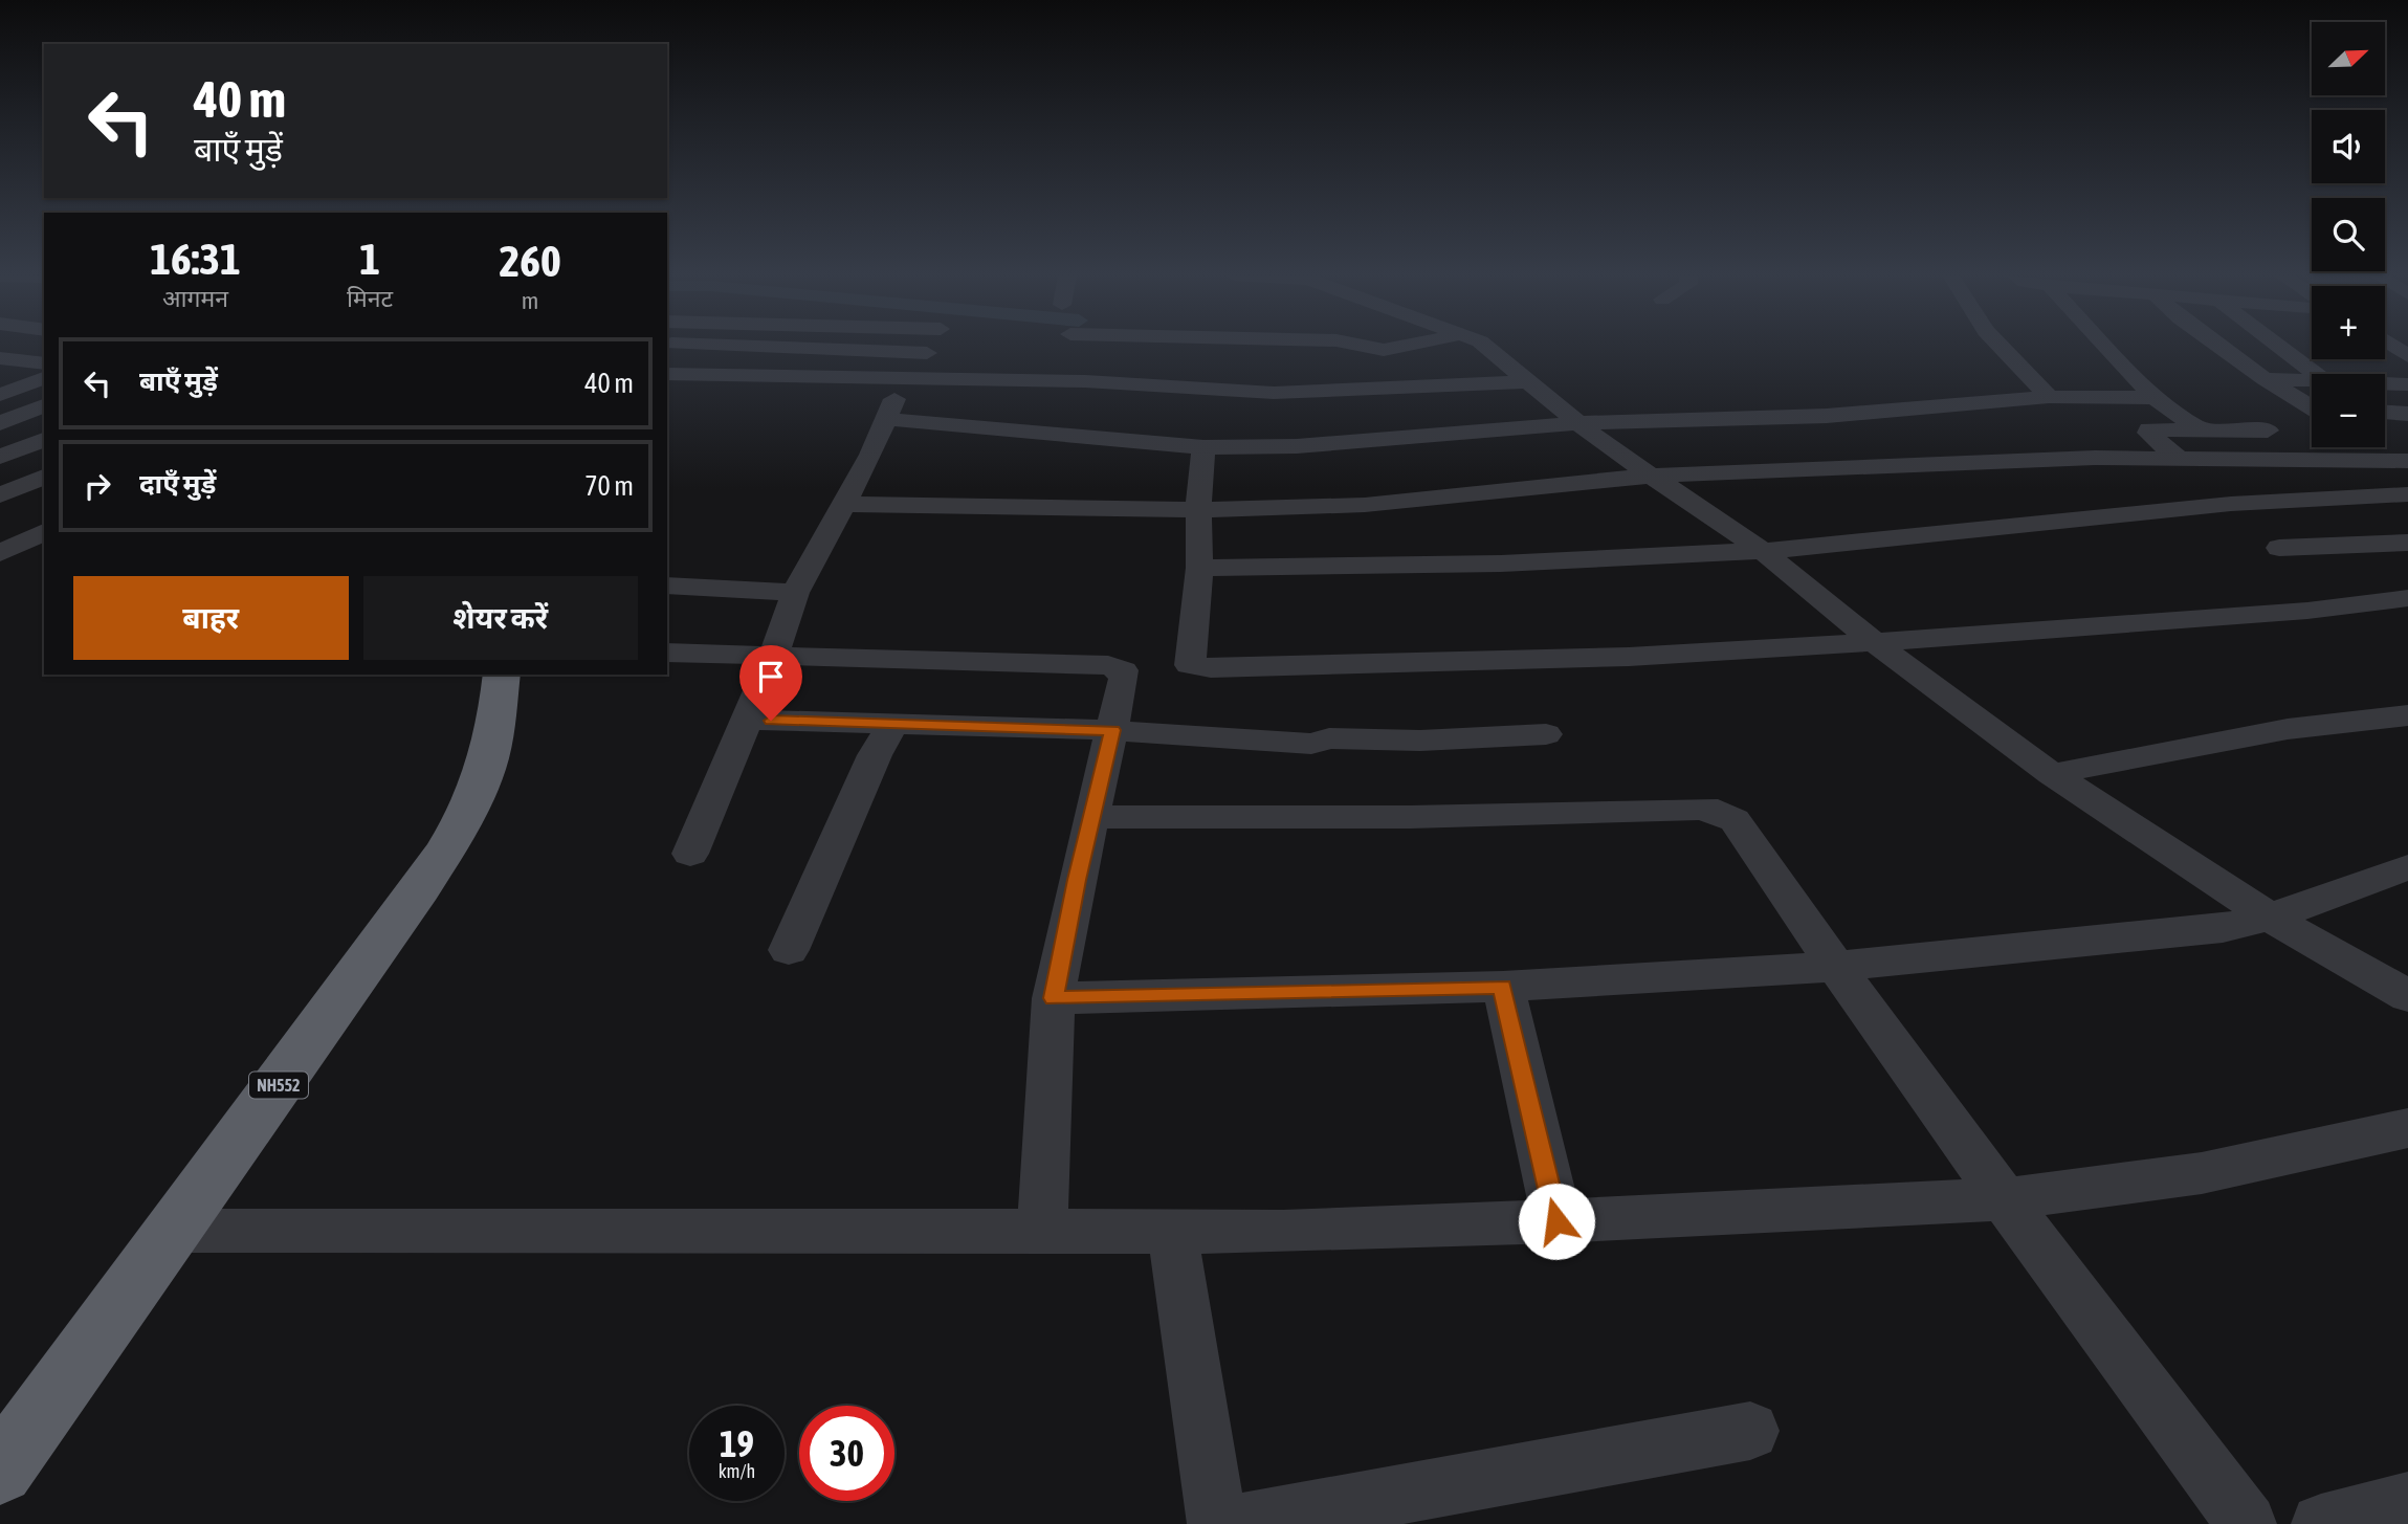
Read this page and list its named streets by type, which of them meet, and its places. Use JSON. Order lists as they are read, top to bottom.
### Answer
{
  "streets": {
    "highway": ["NH552"]
  },
  "north": "top right",
  "page": {
    "map_buttons": ["+", "−"],
    "turn": ["40 m", "बाएँ मुड़ें"],
    "eta": [
      "16:31",
      "आगमन",
      "1",
      "मिनट",
      "260",
      "m"
    ],
    "list": [
      {
        "name": "बाएँ मुड़ें",
        "value": "40 m"
      },
      {
        "name": "दाएँ मुड़ें",
        "value": "70 m"
      }
    ],
    "buttons": ["बाहर", "शेयर करें"],
    "speed": "19 km/h",
    "limit": "30"
  }
}
